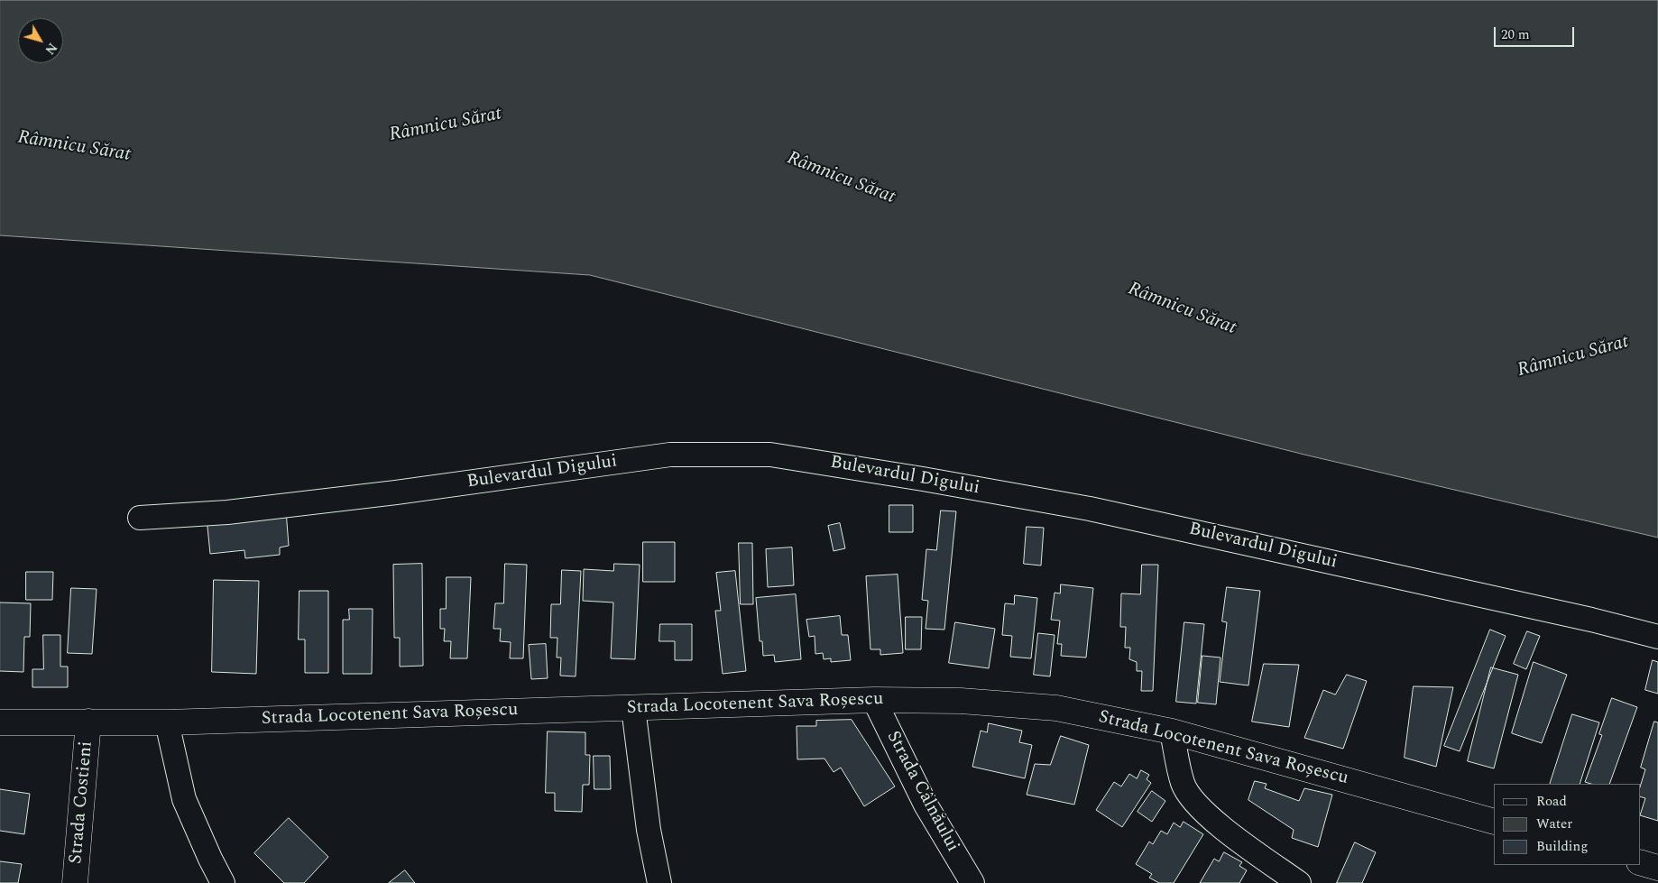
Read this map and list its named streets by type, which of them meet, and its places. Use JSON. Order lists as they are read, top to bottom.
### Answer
{
  "streets": {
    "street": [
      "Bulevardul Digului",
      "Strada Locotenent Sava Roșescu",
      "Strada Câlnăului",
      "Strada Costieni"
    ]
  },
  "crossings": [
    ["Strada Locotenent Sava Roșescu", "Strada Câlnăului"],
    ["Strada Locotenent Sava Roșescu", "Strada Costieni"]
  ],
  "water": ["Râmnicu Sărat"],
  "legend": ["Road", "Water", "Building"],
  "scale_bar": "20 m",
  "north": "bottom right"
}
